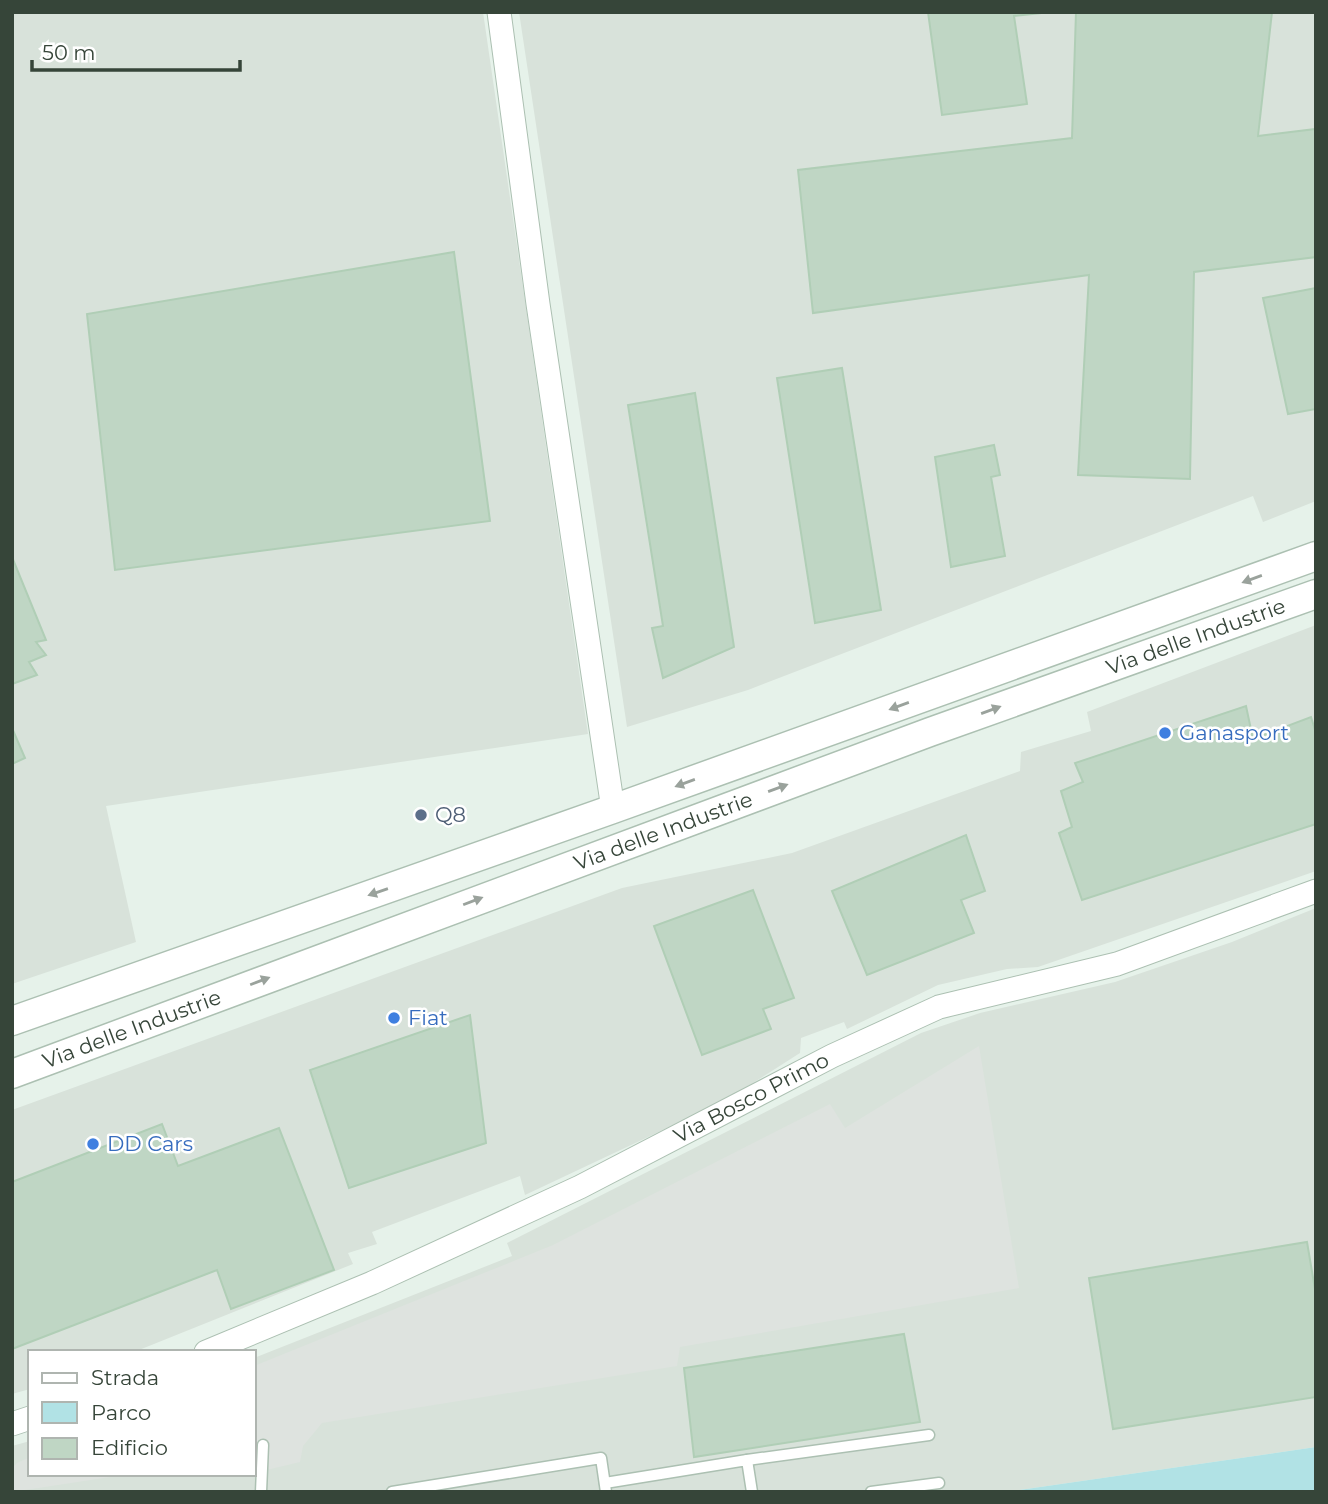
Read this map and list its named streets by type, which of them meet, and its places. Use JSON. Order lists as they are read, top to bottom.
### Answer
{
  "streets": {
    "street": ["Via delle Industrie", "Via Bosco Primo"]
  },
  "places": [
    "Ganasport",
    "Q8",
    "Fiat",
    "DD Cars"
  ],
  "legend": ["Strada", "Parco", "Edificio"],
  "scale_bar": "50 m"
}
